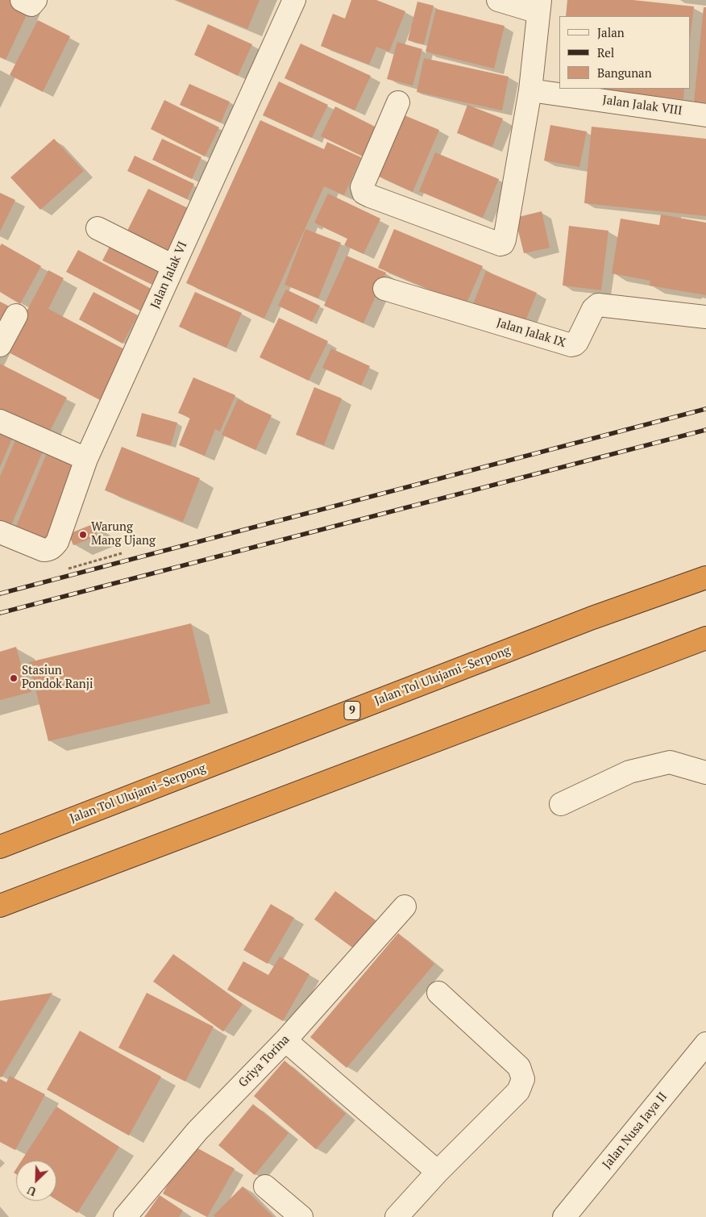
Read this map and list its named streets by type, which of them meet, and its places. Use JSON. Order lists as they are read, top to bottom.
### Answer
{
  "streets": {
    "highway": ["Jalan Tol Ulujami–Serpong", "9"],
    "street": [
      "Jalan Jalak VIII",
      "Jalan Jalak VI",
      "Jalan Jalak IX",
      "Griya Torina",
      "Jalan Nusa Jaya II"
    ]
  },
  "places": ["Warung Mang Ujang", "Stasiun Pondok Ranji"],
  "legend": ["Jalan", "Rel", "Bangunan"],
  "north": "bottom left"
}
